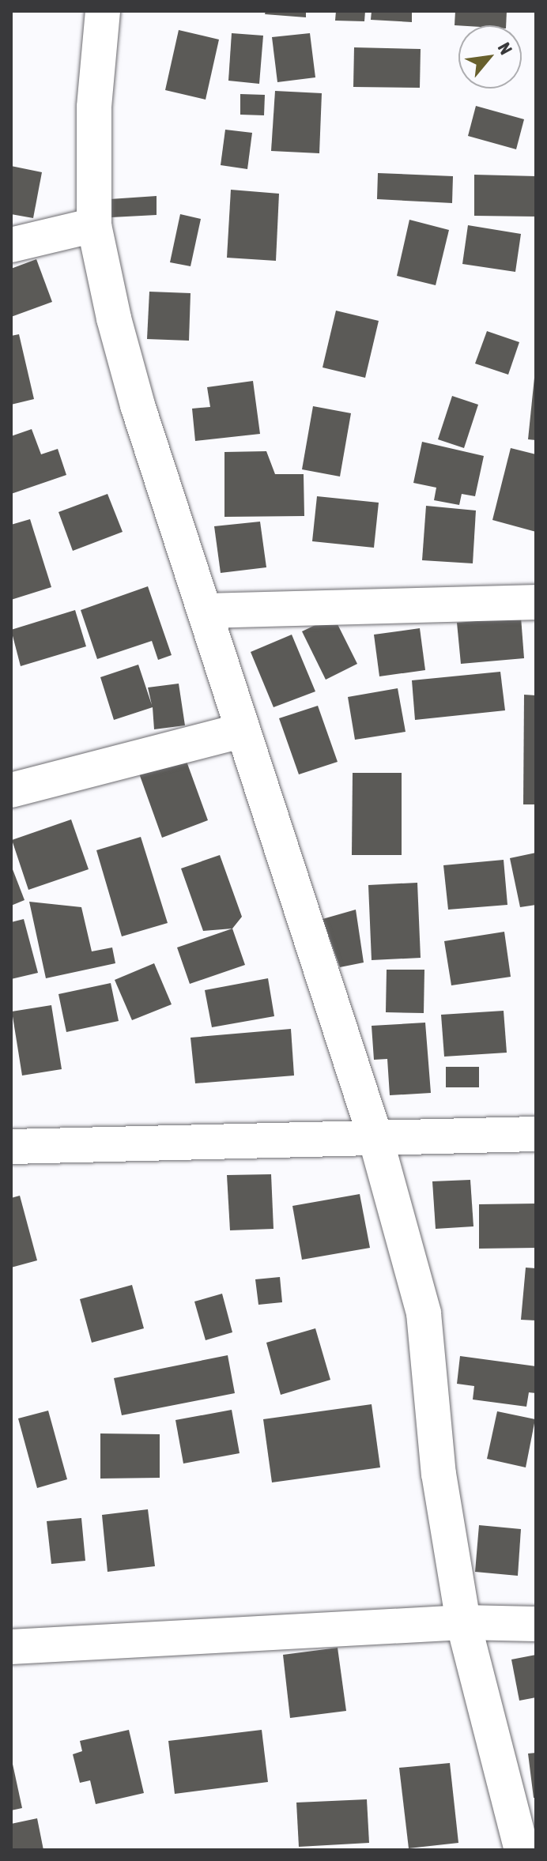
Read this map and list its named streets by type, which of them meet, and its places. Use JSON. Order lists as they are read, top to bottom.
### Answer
{
  "north": "top right"
}
